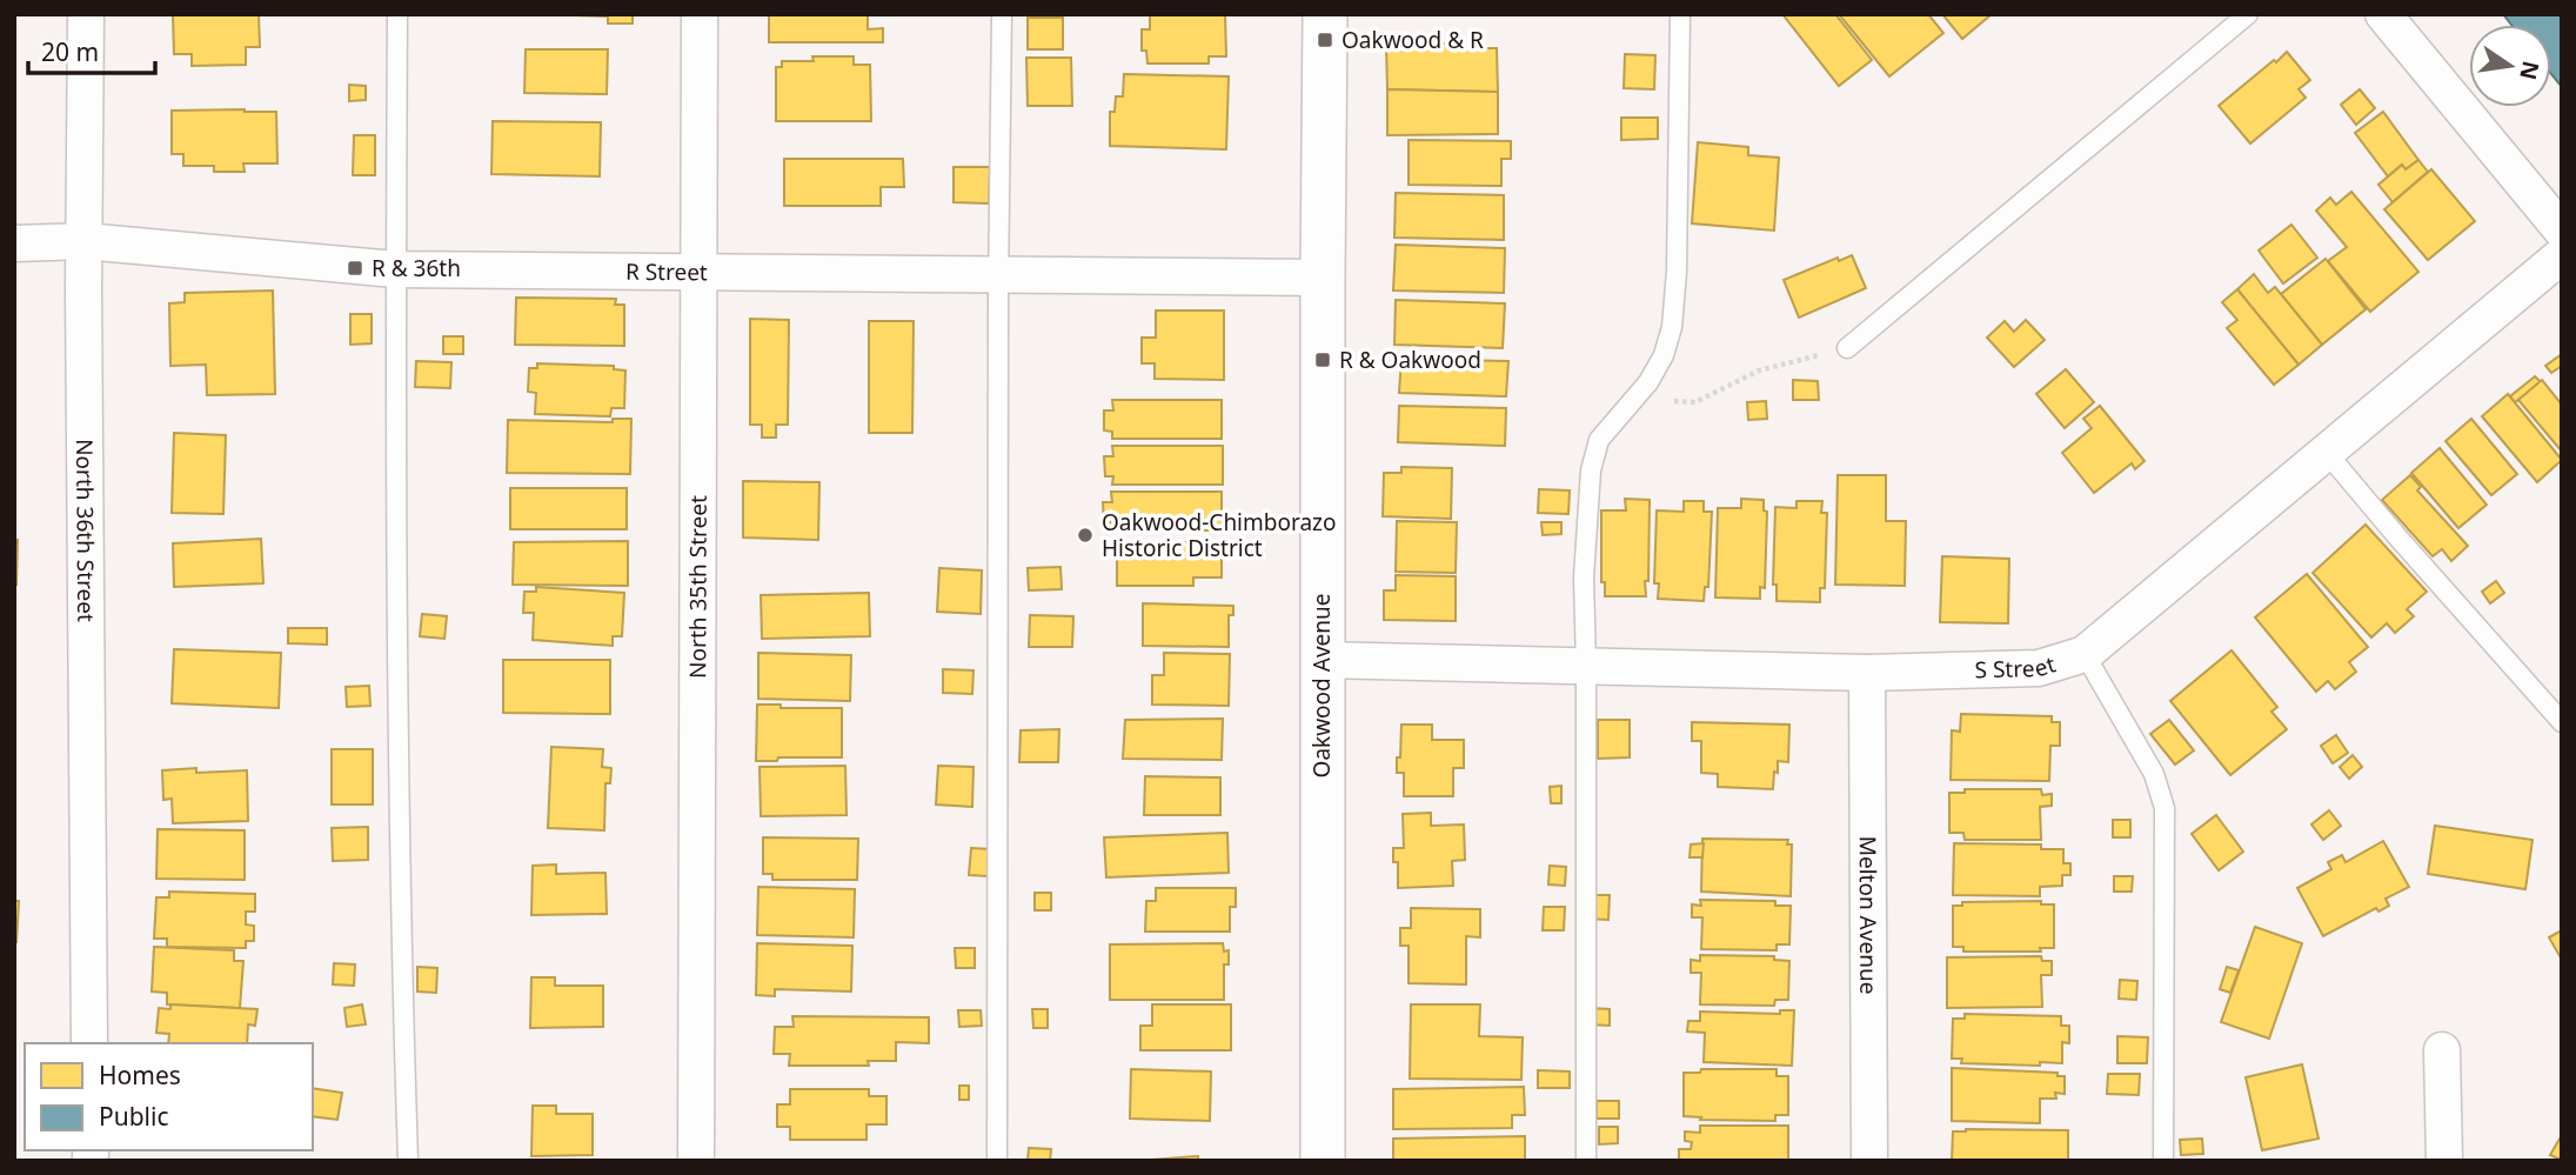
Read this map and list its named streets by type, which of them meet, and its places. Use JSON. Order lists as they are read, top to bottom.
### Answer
{
  "streets": {
    "street": [
      "R Street",
      "North 36th Street",
      "North 35th Street",
      "S Street",
      "Oakwood Avenue",
      "Melton Avenue"
    ]
  },
  "crossings": [
    ["R Street", "North 36th Street"],
    ["R Street", "North 35th Street"],
    ["R Street", "Oakwood Avenue"],
    ["S Street", "Oakwood Avenue"],
    ["S Street", "Melton Avenue"]
  ],
  "places": {
    "transit": ["Oakwood & R", "R & 36th", "R & Oakwood"],
    "other": ["Oakwood-Chimborazo Historic District"]
  },
  "legend": ["Homes", "Public"],
  "scale_bar": "20 m",
  "north": "right"
}
